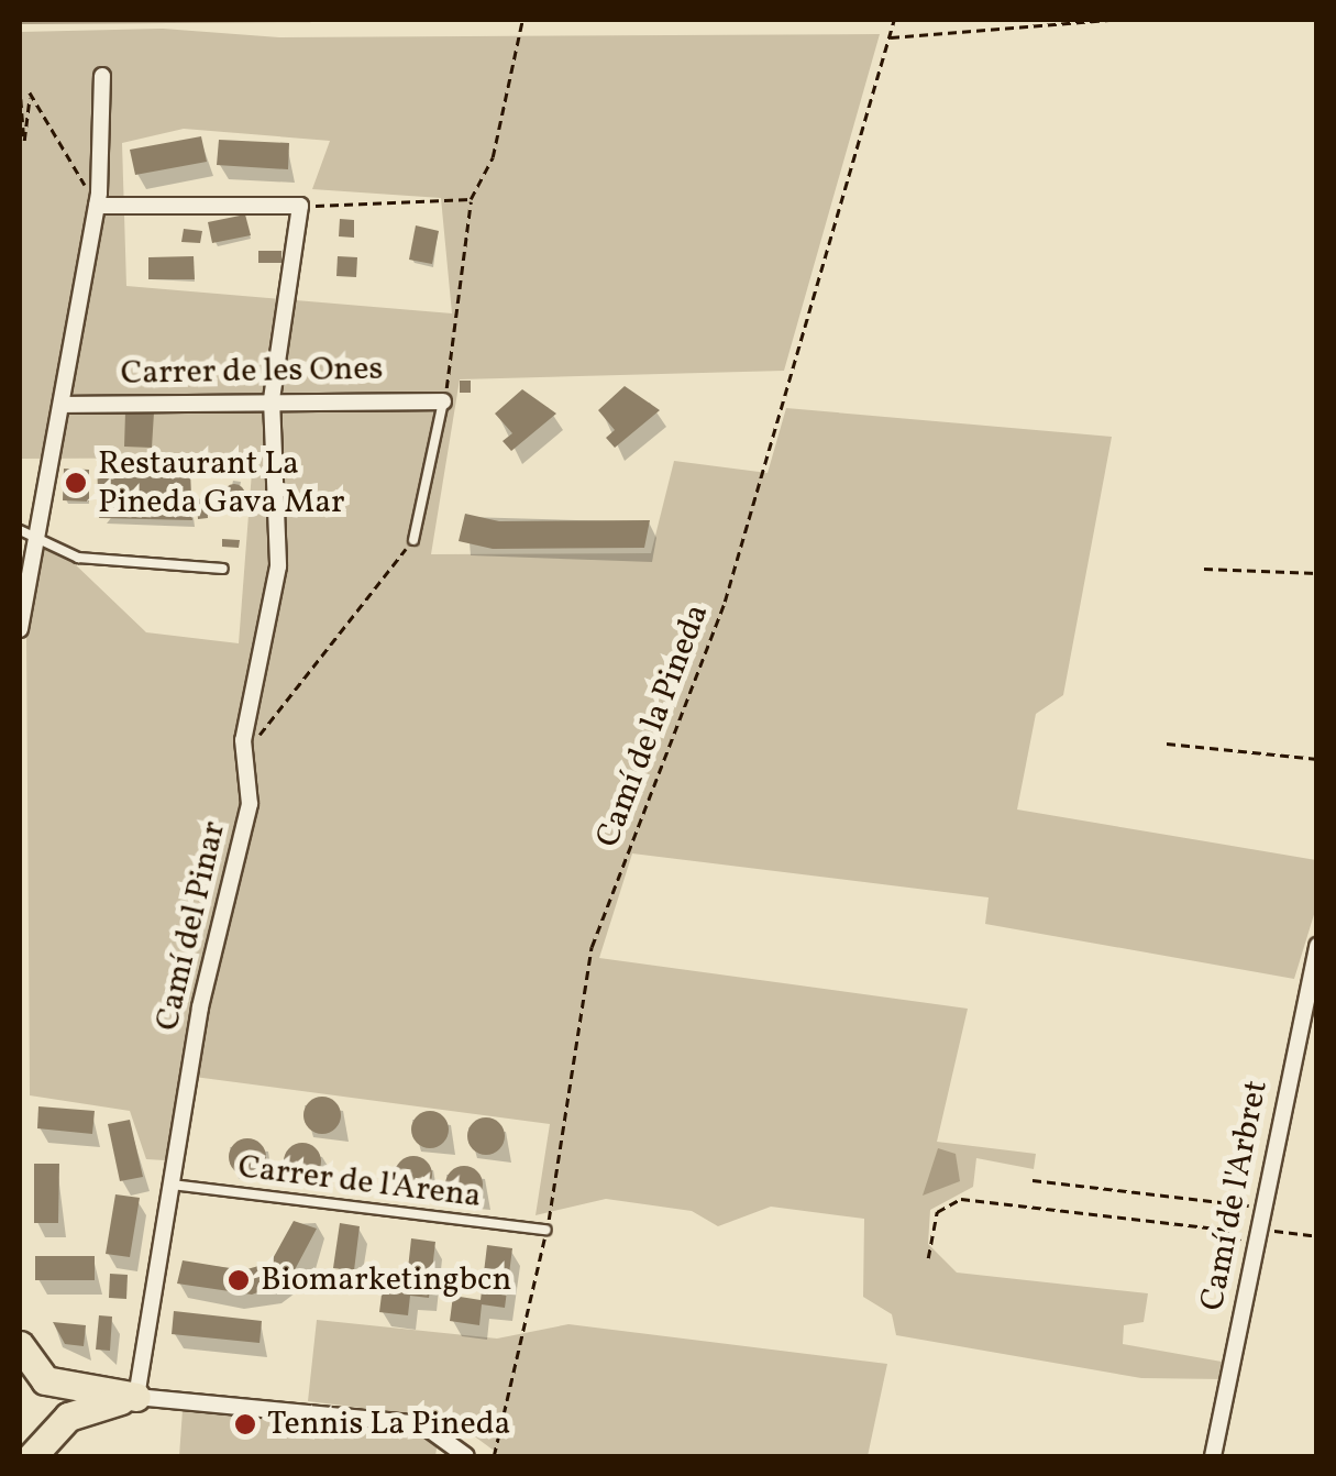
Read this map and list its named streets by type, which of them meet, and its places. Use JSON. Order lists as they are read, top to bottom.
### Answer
{
  "streets": {
    "street": ["Carrer de les Ones", "Camí del Pinar", "Camí de l'Arbret"],
    "lane": ["Carrer de l'Arena"],
    "path": ["Camí de la Pineda"]
  },
  "crossings": [
    ["Carrer de les Ones", "Camí del Pinar"],
    ["Camí de la Pineda", "Carrer de l'Arena"],
    ["Camí del Pinar", "Carrer de l'Arena"]
  ],
  "places": ["Restaurant La Pineda Gava Mar", "Biomarketingbcn", "Tennis La Pineda"]
}
